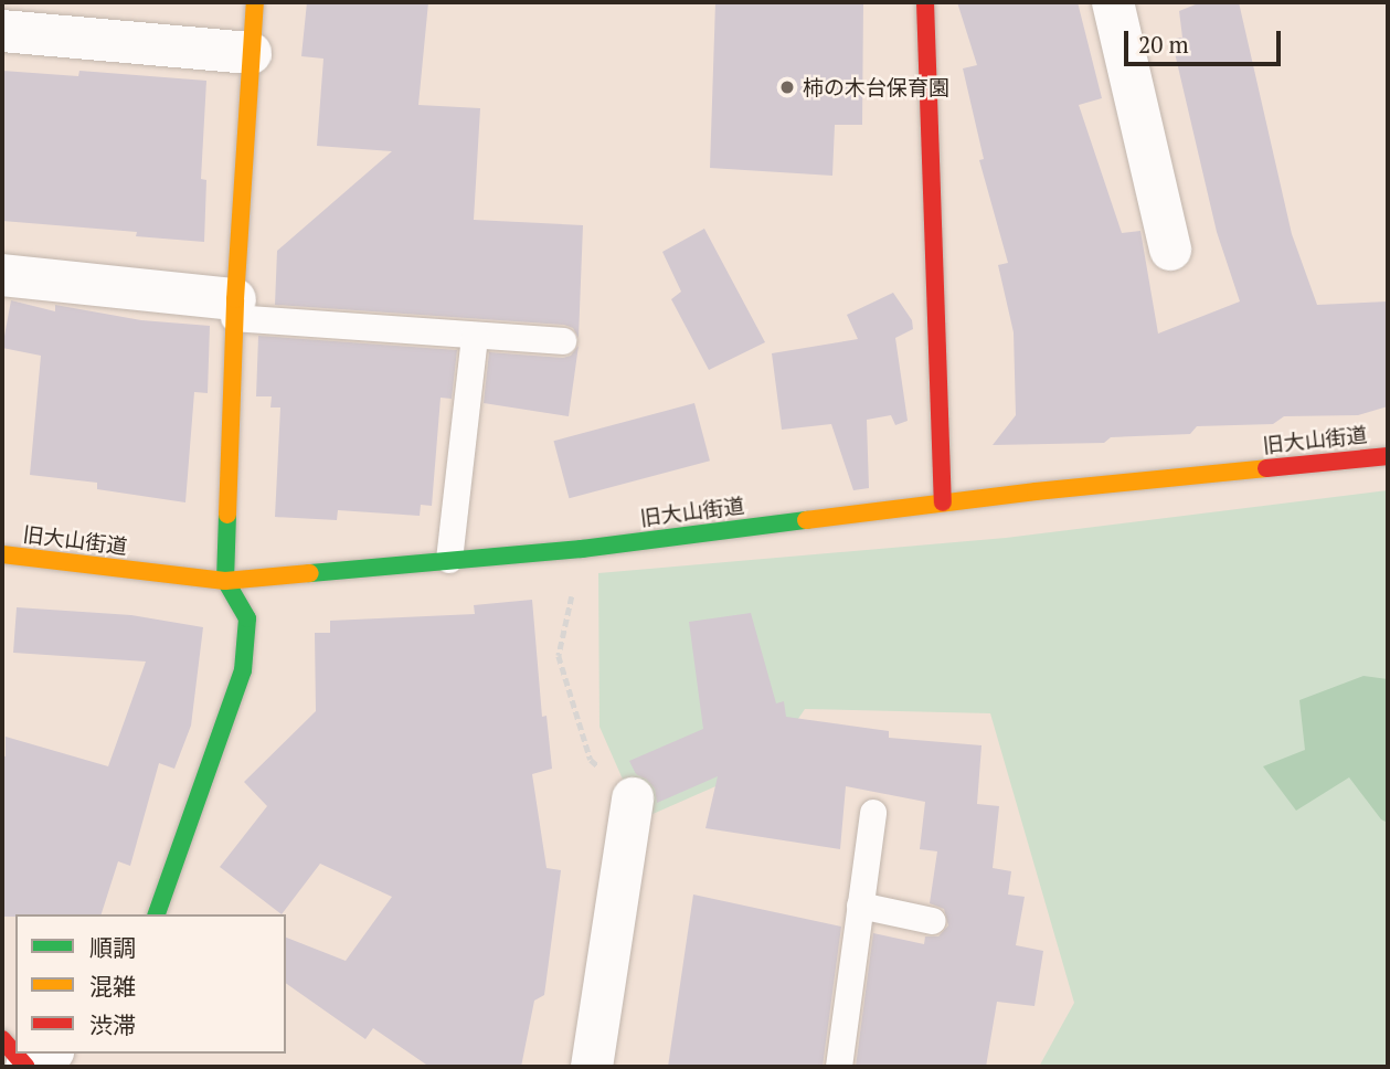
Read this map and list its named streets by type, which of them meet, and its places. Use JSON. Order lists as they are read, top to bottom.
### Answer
{
  "streets": {
    "street": ["旧大山街道"]
  },
  "places": ["柿の木台保育園"],
  "legend": ["順調", "混雑", "渋滞"],
  "scale_bar": "20 m"
}
